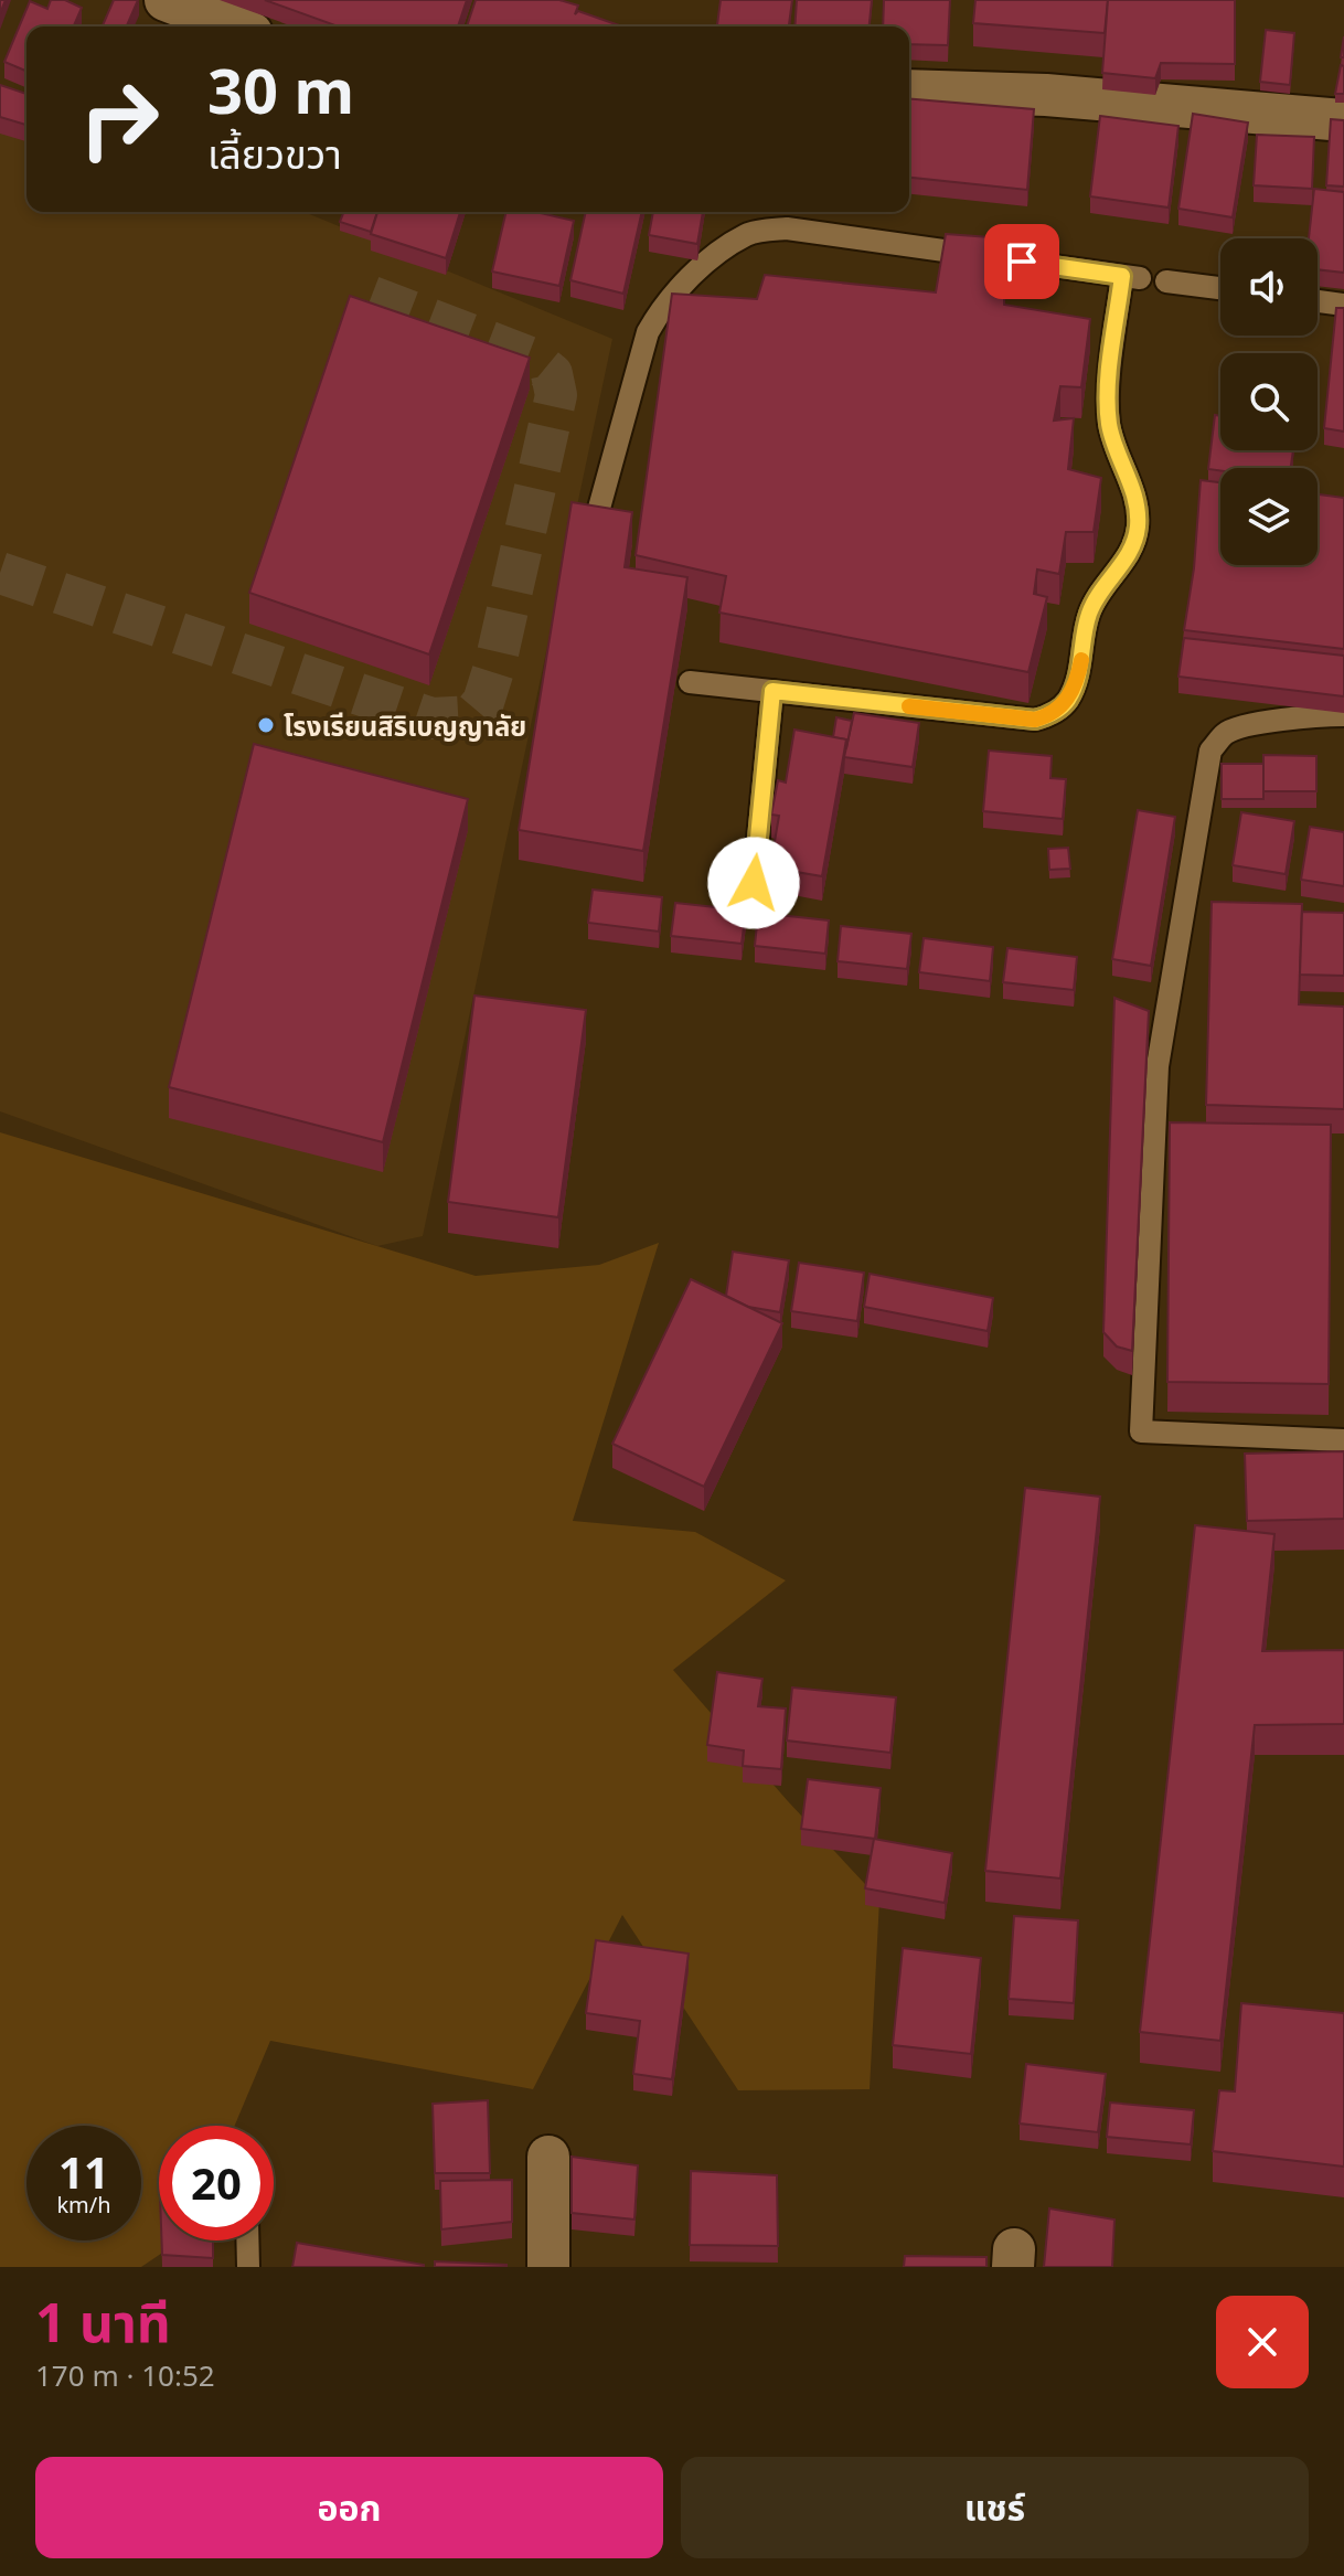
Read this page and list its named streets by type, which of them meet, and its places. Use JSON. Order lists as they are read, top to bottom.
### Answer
{
  "places": ["โรงเรียนสิริเบญญาลัย"],
  "page": {
    "turn": ["30 m", "เลี้ยวขวา"],
    "speed": "11 km/h",
    "limit": "20",
    "heading": ["1 นาที", "170 m · 10:52"],
    "buttons": ["ออก", "แชร์"]
  }
}
